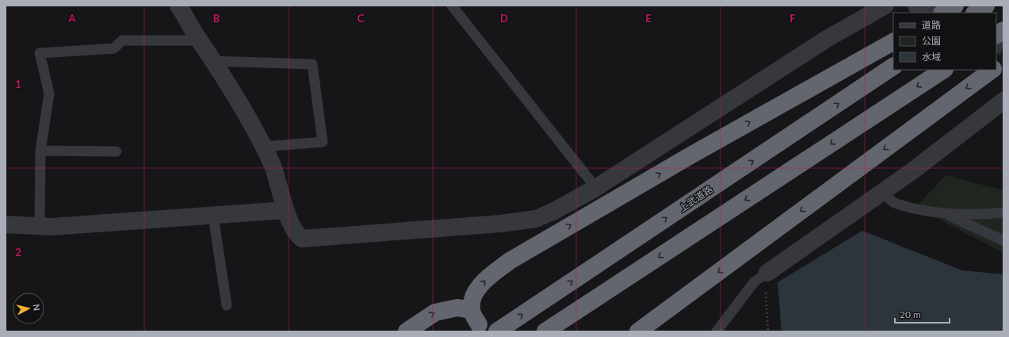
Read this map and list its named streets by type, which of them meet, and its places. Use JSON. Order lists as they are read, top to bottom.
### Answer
{
  "streets": {
    "highway": ["上武道路"]
  },
  "legend": ["道路", "公園", "水域"],
  "scale_bar": "20 m",
  "north": "right",
  "grid": {
    "columns": [
      "A",
      "B",
      "C",
      "D",
      "E",
      "F"
    ],
    "rows": ["1", "2"]
  }
}
